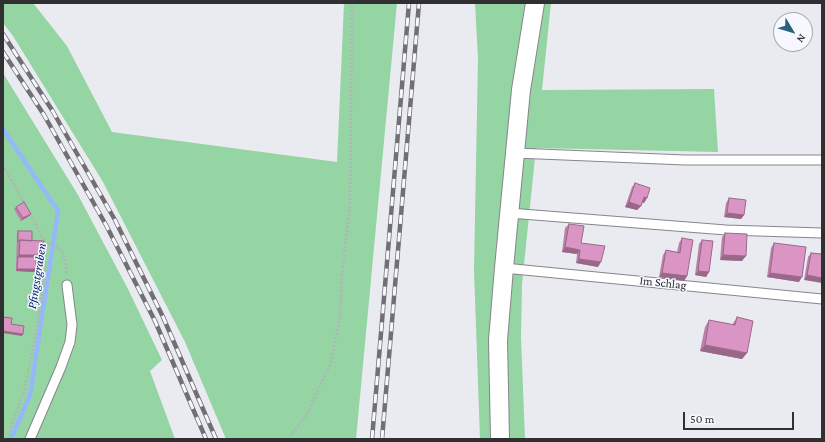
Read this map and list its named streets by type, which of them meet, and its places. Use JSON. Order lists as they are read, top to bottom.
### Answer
{
  "streets": {
    "lane": ["Im Schlag"]
  },
  "water": ["Pfingstgraben"],
  "scale_bar": "50 m",
  "north": "bottom right"
}
